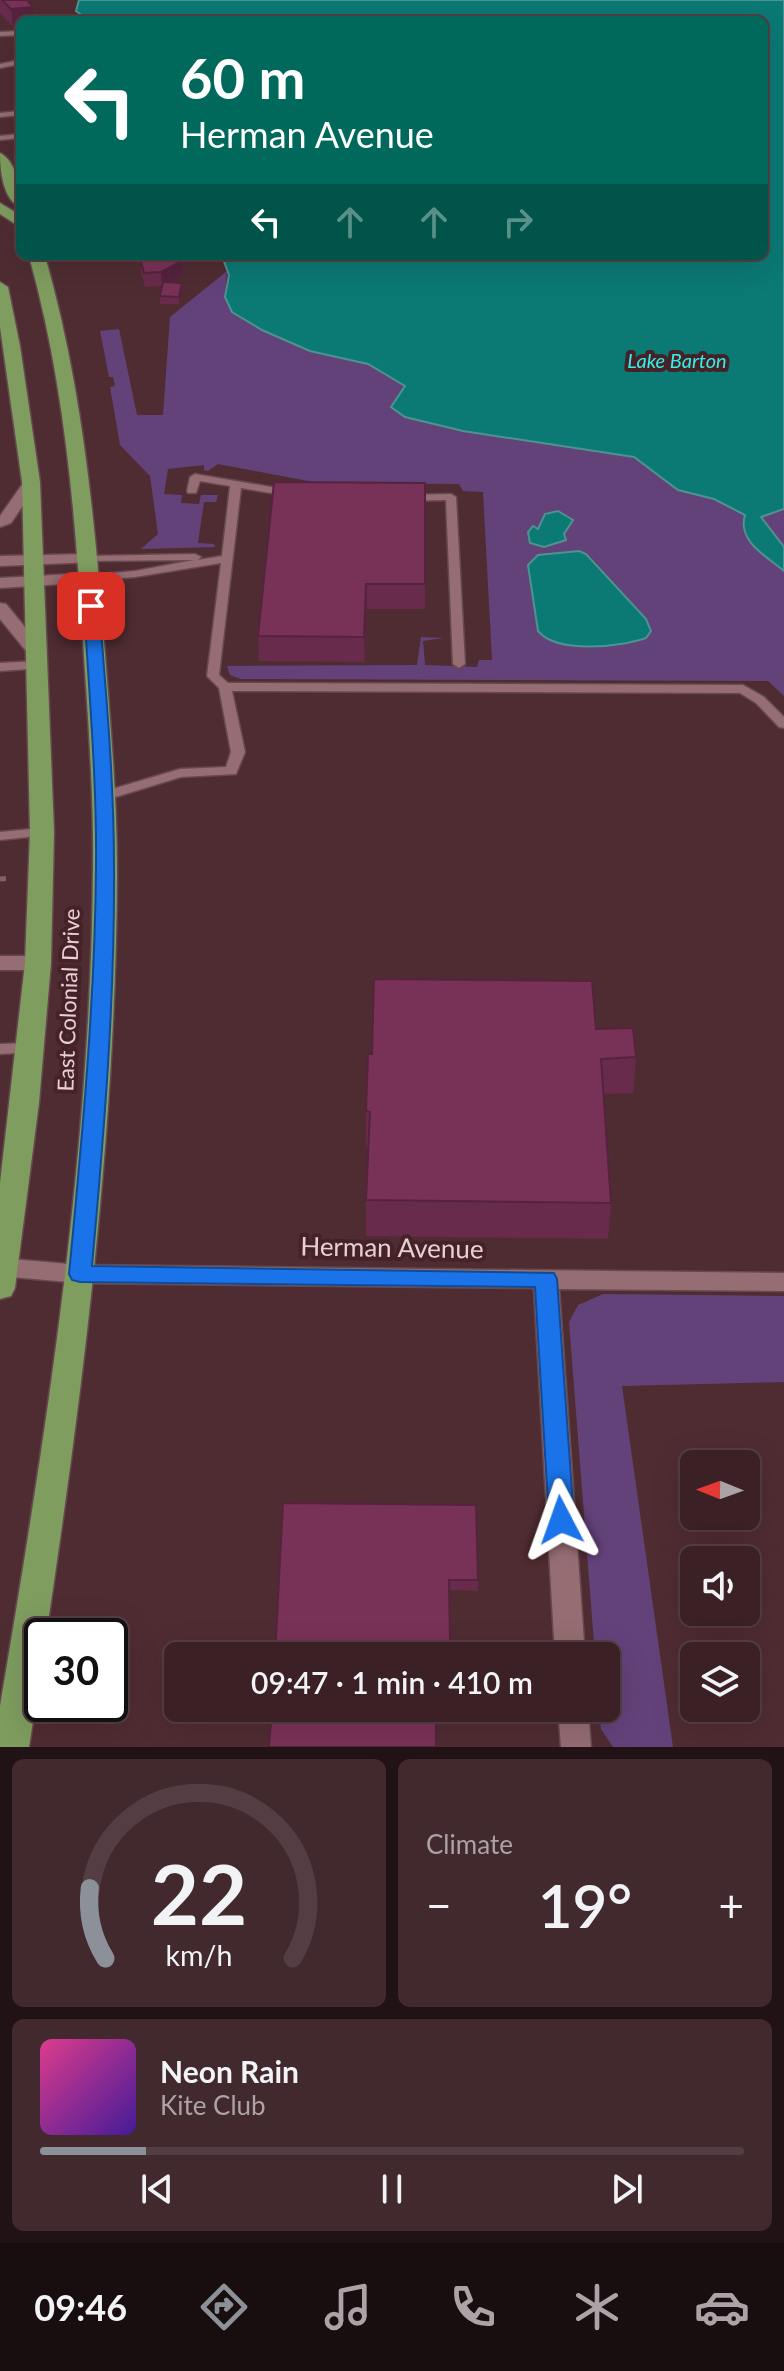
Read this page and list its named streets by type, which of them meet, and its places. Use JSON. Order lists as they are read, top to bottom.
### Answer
{
  "streets": {
    "highway": ["East Colonial Drive"],
    "street": ["Herman Avenue"]
  },
  "crossings": [
    ["East Colonial Drive", "Herman Avenue"]
  ],
  "water": ["Lake Barton"],
  "north": "left",
  "page": {
    "turn": ["60 m", "Herman Avenue"],
    "limit": "30",
    "trip": "09:47 · 1 min · 410 m",
    "tile": "Climate",
    "heat": ["−", "19°", "+"],
    "song": ["Neon Rain", "Kite Club"],
    "tabs": "09:46",
    "gauge": ["22", "km/h"]
  }
}
